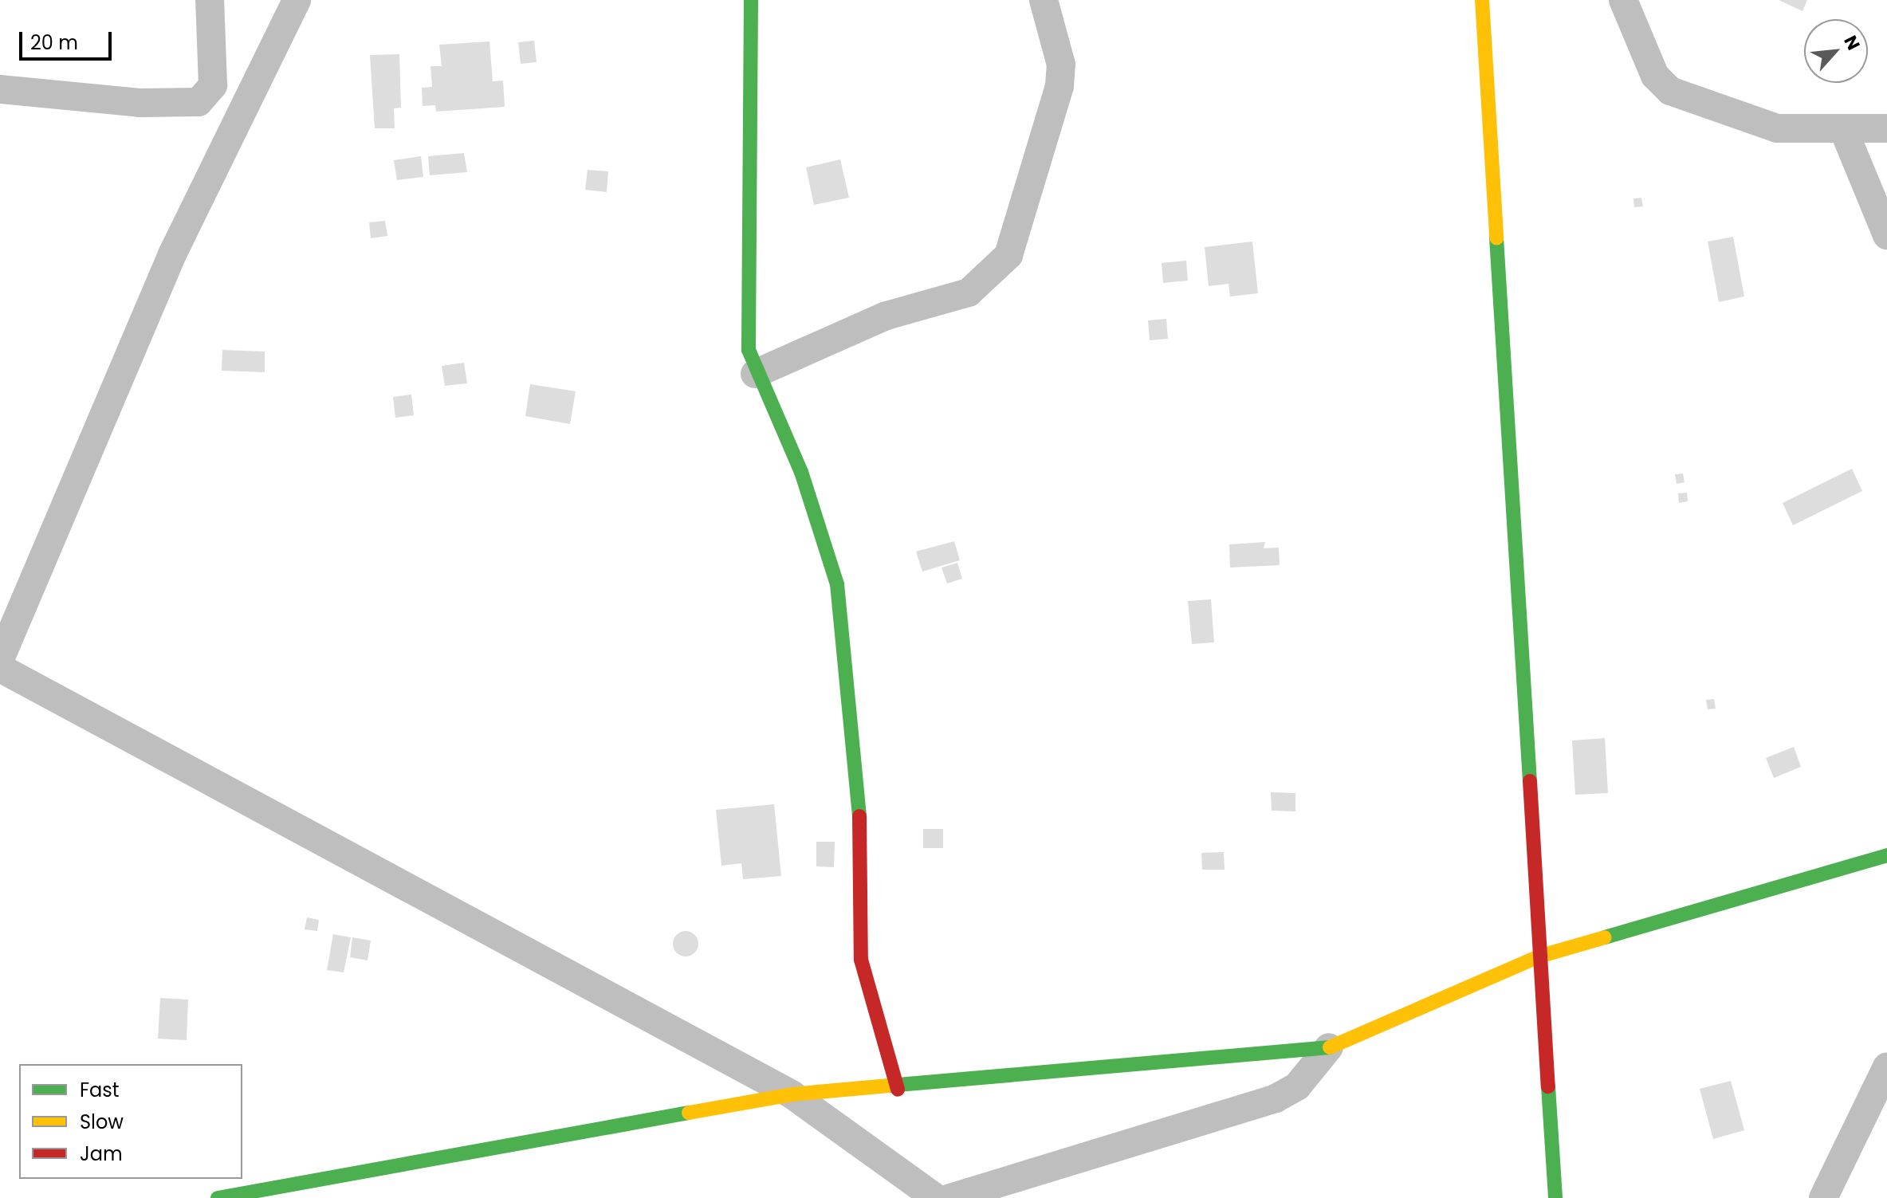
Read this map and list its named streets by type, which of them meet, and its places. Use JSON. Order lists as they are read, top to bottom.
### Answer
{
  "legend": ["Fast", "Slow", "Jam"],
  "scale_bar": "20 m",
  "north": "top right"
}
